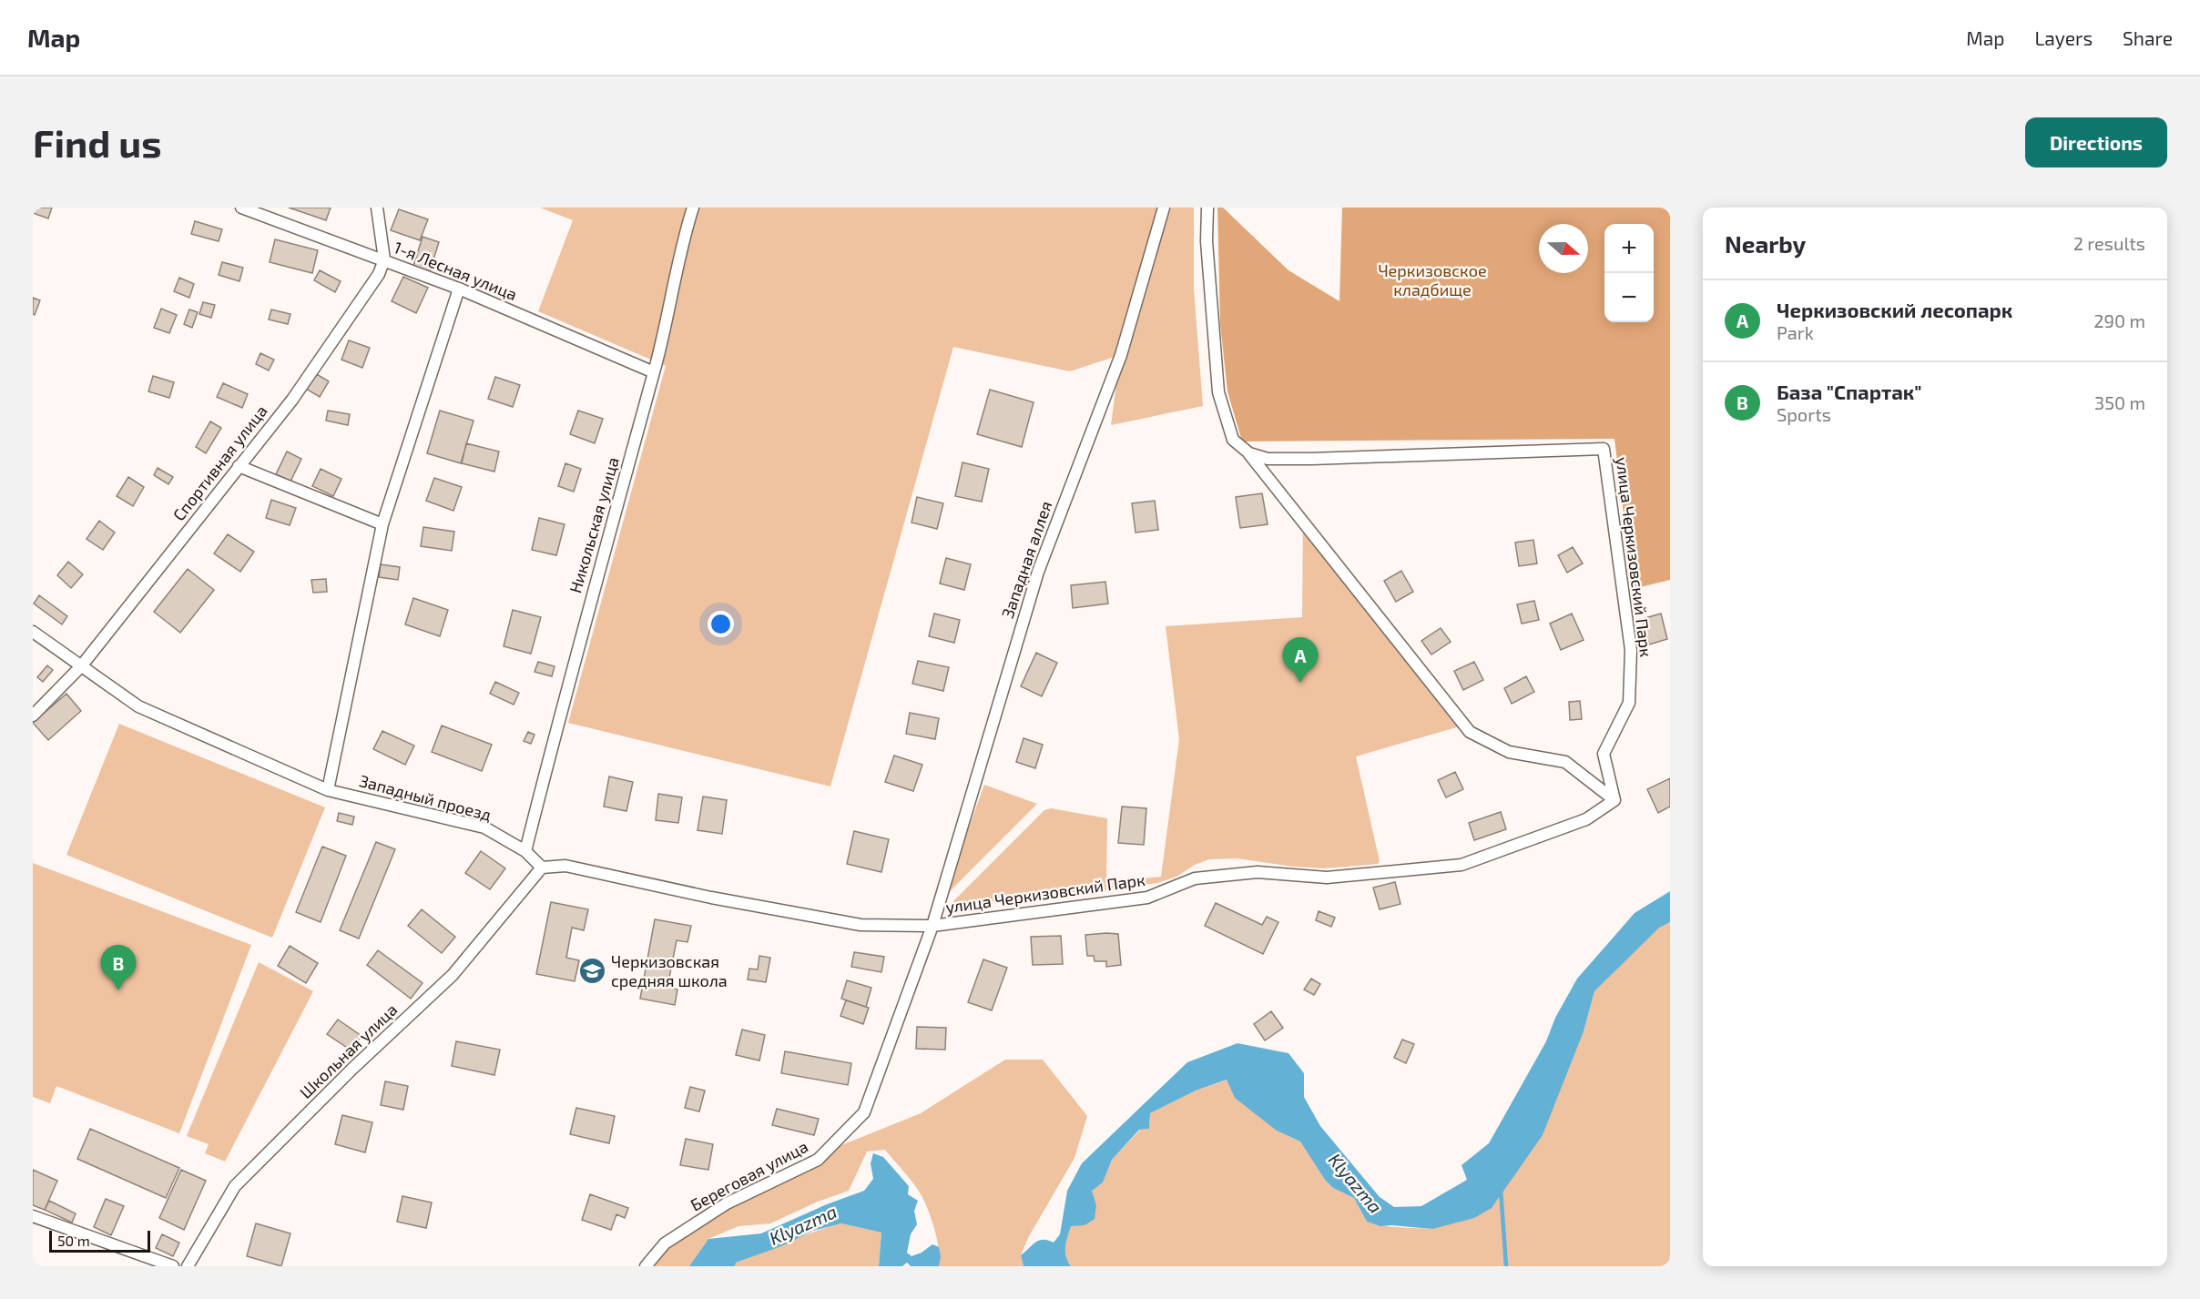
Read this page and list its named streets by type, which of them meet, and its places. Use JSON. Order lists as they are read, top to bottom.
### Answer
{
  "streets": {
    "street": [
      "1-я Лесная улица",
      "Спортивная улица",
      "Никольская улица",
      "улица Черкизовский Парк",
      "Западная аллея",
      "Западный проезд",
      "Школьная улица",
      "Береговая улица"
    ]
  },
  "crossings": [
    ["1-я Лесная улица", "Спортивная улица"],
    ["1-я Лесная улица", "Никольская улица"],
    ["Спортивная улица", "Западный проезд"],
    ["Никольская улица", "Западный проезд"],
    ["улица Черкизовский Парк", "Западная аллея"],
    ["улица Черкизовский Парк", "Береговая улица"],
    ["Западная аллея", "Береговая улица"],
    ["Западный проезд", "Школьная улица"]
  ],
  "water": ["Klyazma"],
  "parks": ["Черкизовское кладбище"],
  "places": {
    "school or university": ["Черкизовская средняя школа"]
  },
  "scale_bar": "50 m",
  "north": "right",
  "page": {
    "header": "Map",
    "nav": ["Map", "Layers", "Share"],
    "buttons": "Directions",
    "title": "Find us",
    "heading": ["Nearby", "2 results"],
    "map_buttons": ["+", "−"],
    "list": [
      {
        "mark": "A",
        "name": "Черкизовский лесопарк",
        "note": "Park",
        "value": "290 m"
      },
      {
        "mark": "B",
        "name": "База \"Спартак\"",
        "note": "Sports",
        "value": "350 m"
      }
    ],
    "pins": ["A", "B"],
    "scale": "50 m"
  }
}
